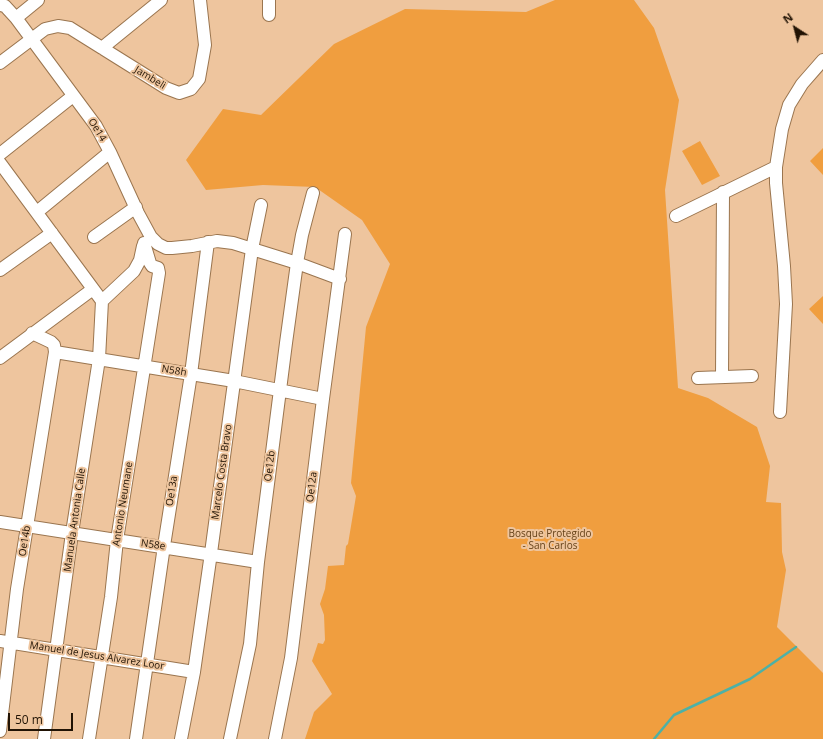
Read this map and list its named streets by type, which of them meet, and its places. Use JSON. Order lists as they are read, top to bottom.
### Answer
{
  "streets": {
    "street": [
      "Jambeli",
      "Oe14",
      "N58h",
      "Oe12b",
      "Marcelo Costa Bravo",
      "Oe12a",
      "Oe13a",
      "Antonio Neumane",
      "Manuela Antonia Calle",
      "Oe14b",
      "N58e",
      "Manuel de Jesus Alvarez Loor"
    ]
  },
  "crossings": [
    ["Jambeli", "Oe14"],
    ["Oe14", "Oe13a"],
    ["N58h", "Oe12b"],
    ["N58h", "Marcelo Costa Bravo"],
    ["N58h", "Oe12a"],
    ["N58h", "Oe13a"],
    ["N58h", "Antonio Neumane"],
    ["N58h", "Manuela Antonia Calle"],
    ["N58h", "Oe14b"],
    ["Oe12b", "N58e"],
    ["Marcelo Costa Bravo", "N58e"],
    ["Marcelo Costa Bravo", "Manuel de Jesus Alvarez Loor"],
    ["Oe13a", "N58e"],
    ["Oe13a", "Manuel de Jesus Alvarez Loor"],
    ["Antonio Neumane", "N58e"],
    ["Antonio Neumane", "Manuel de Jesus Alvarez Loor"],
    ["Manuela Antonia Calle", "N58e"],
    ["Manuela Antonia Calle", "Manuel de Jesus Alvarez Loor"],
    ["Oe14b", "N58e"],
    ["Oe14b", "Manuel de Jesus Alvarez Loor"]
  ],
  "parks": ["Bosque Protegido - San Carlos"],
  "scale_bar": "50 m",
  "north": "top left"
}
